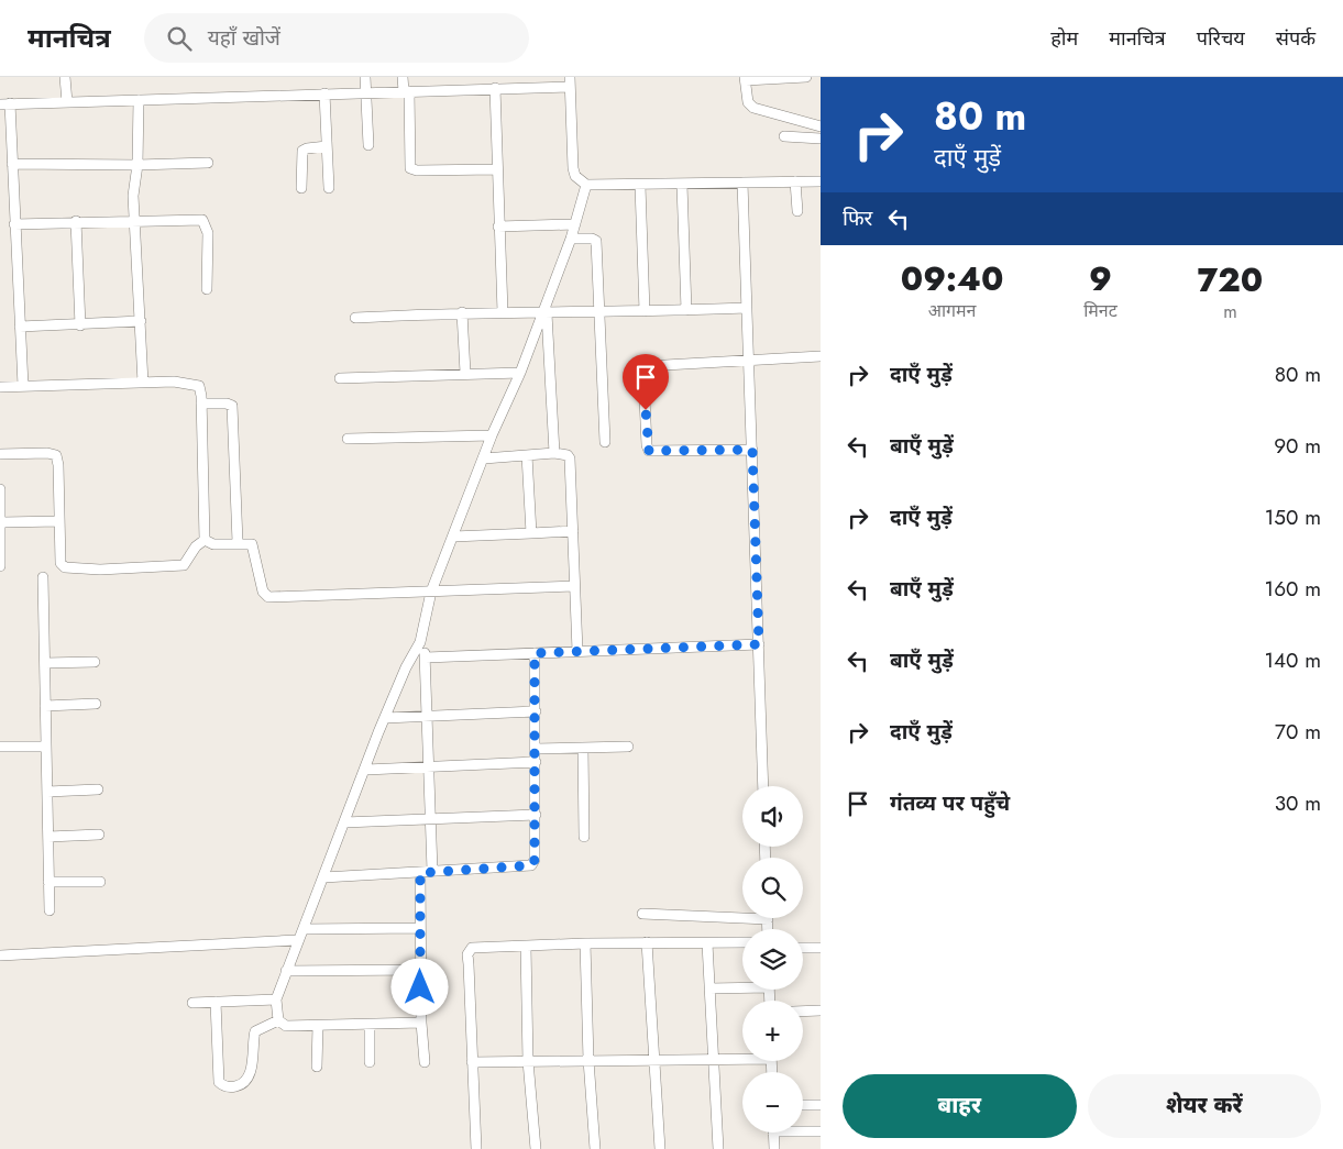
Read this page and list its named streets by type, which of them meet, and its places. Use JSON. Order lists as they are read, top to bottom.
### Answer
{
  "page": {
    "header": "मानचित्र",
    "search": "यहाँ खोजें",
    "nav": [
      "होम",
      "मानचित्र",
      "परिचय",
      "संपर्क"
    ],
    "turn": ["80 m", "दाएँ मुड़ें"],
    "then": "फिर",
    "eta": [
      "09:40",
      "आगमन",
      "9",
      "मिनट",
      "720",
      "m"
    ],
    "list": [
      {
        "name": "दाएँ मुड़ें",
        "value": "80 m"
      },
      {
        "name": "बाएँ मुड़ें",
        "value": "90 m"
      },
      {
        "name": "दाएँ मुड़ें",
        "value": "150 m"
      },
      {
        "name": "बाएँ मुड़ें",
        "value": "160 m"
      },
      {
        "name": "बाएँ मुड़ें",
        "value": "140 m"
      },
      {
        "name": "दाएँ मुड़ें",
        "value": "70 m"
      },
      {
        "name": "गंतव्य पर पहुँचे",
        "value": "30 m"
      }
    ],
    "map_buttons": ["+", "−"],
    "buttons": ["बाहर", "शेयर करें"]
  }
}
